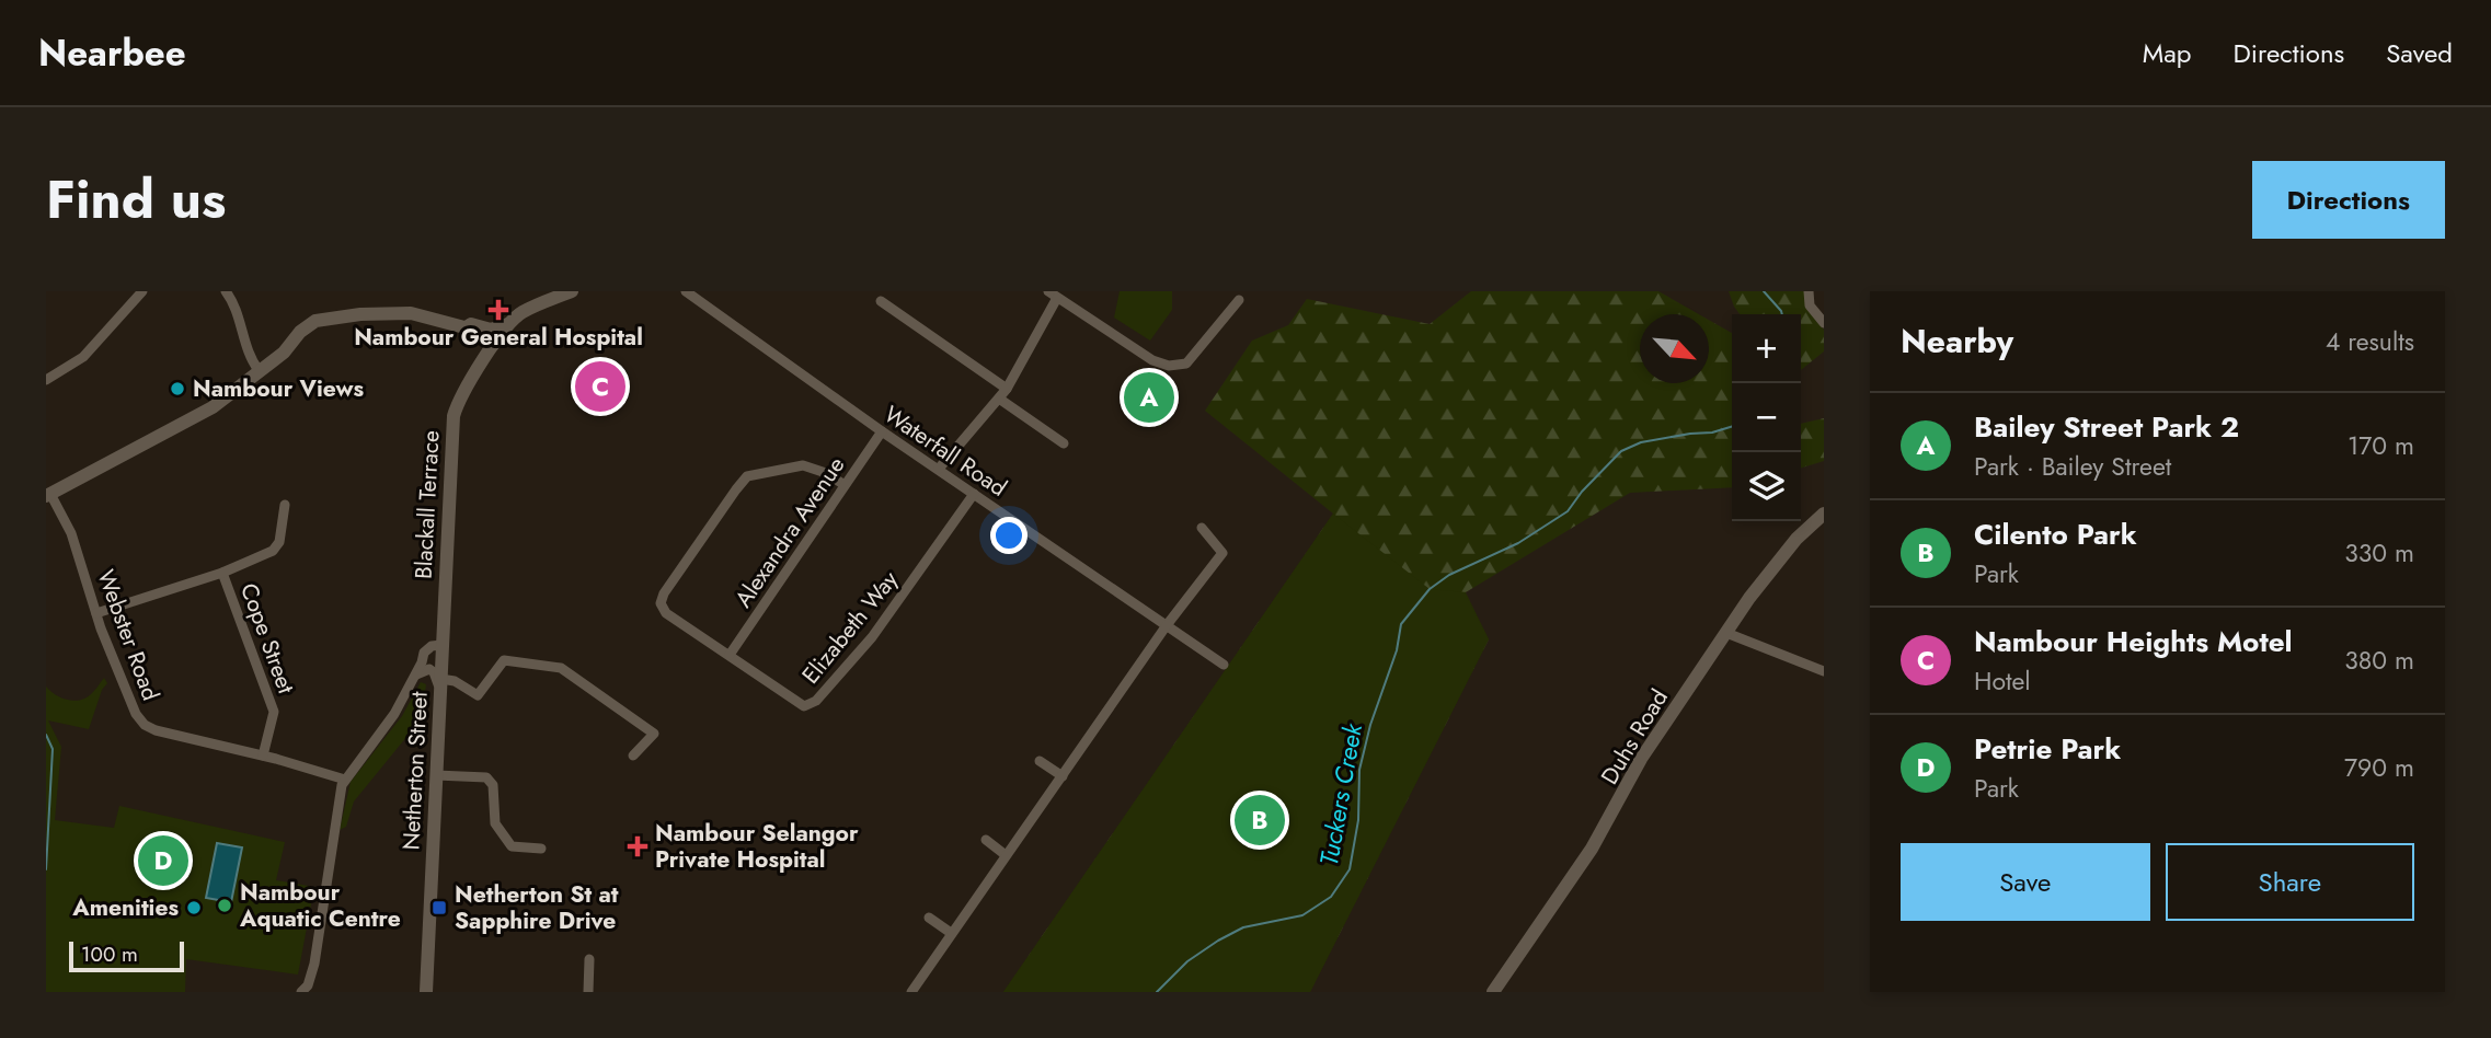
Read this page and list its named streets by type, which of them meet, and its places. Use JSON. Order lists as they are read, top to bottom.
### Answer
{
  "streets": {
    "street": [
      "Waterfall Road",
      "Blackall Terrace",
      "Alexandra Avenue",
      "Elizabeth Way",
      "Webster Road",
      "Cope Street",
      "Duhs Road",
      "Netherton Street"
    ]
  },
  "crossings": [
    ["Waterfall Road", "Alexandra Avenue"],
    ["Waterfall Road", "Elizabeth Way"],
    ["Blackall Terrace", "Netherton Street"],
    ["Alexandra Avenue", "Elizabeth Way"],
    ["Webster Road", "Cope Street"]
  ],
  "water": ["Tuckers Creek"],
  "places": {
    "health": ["Nambour General Hospital", "Nambour Selangor Private Hospital"],
    "other": ["Nambour Views", "Nambour Aquatic Centre", "Amenities"],
    "transit": ["Netherton St at Sapphire Drive"]
  },
  "scale_bar": "100 m",
  "north": "bottom right",
  "page": {
    "header": "Nearbee",
    "nav": ["Map", "Directions", "Saved"],
    "title": "Find us",
    "buttons": [
      "Directions",
      ["Save", "Share"]
    ],
    "heading": ["Nearby", "4 results"],
    "map_buttons": ["+", "−"],
    "pins": [
      "C",
      "A",
      "B",
      "D"
    ],
    "list": [
      {
        "mark": "A",
        "name": "Bailey Street Park 2",
        "note": "Park · Bailey Street",
        "value": "170 m"
      },
      {
        "mark": "B",
        "name": "Cilento Park",
        "note": "Park",
        "value": "330 m"
      },
      {
        "mark": "C",
        "name": "Nambour Heights Motel",
        "note": "Hotel",
        "value": "380 m"
      },
      {
        "mark": "D",
        "name": "Petrie Park",
        "note": "Park",
        "value": "790 m"
      }
    ],
    "scale": "100 m"
  }
}
